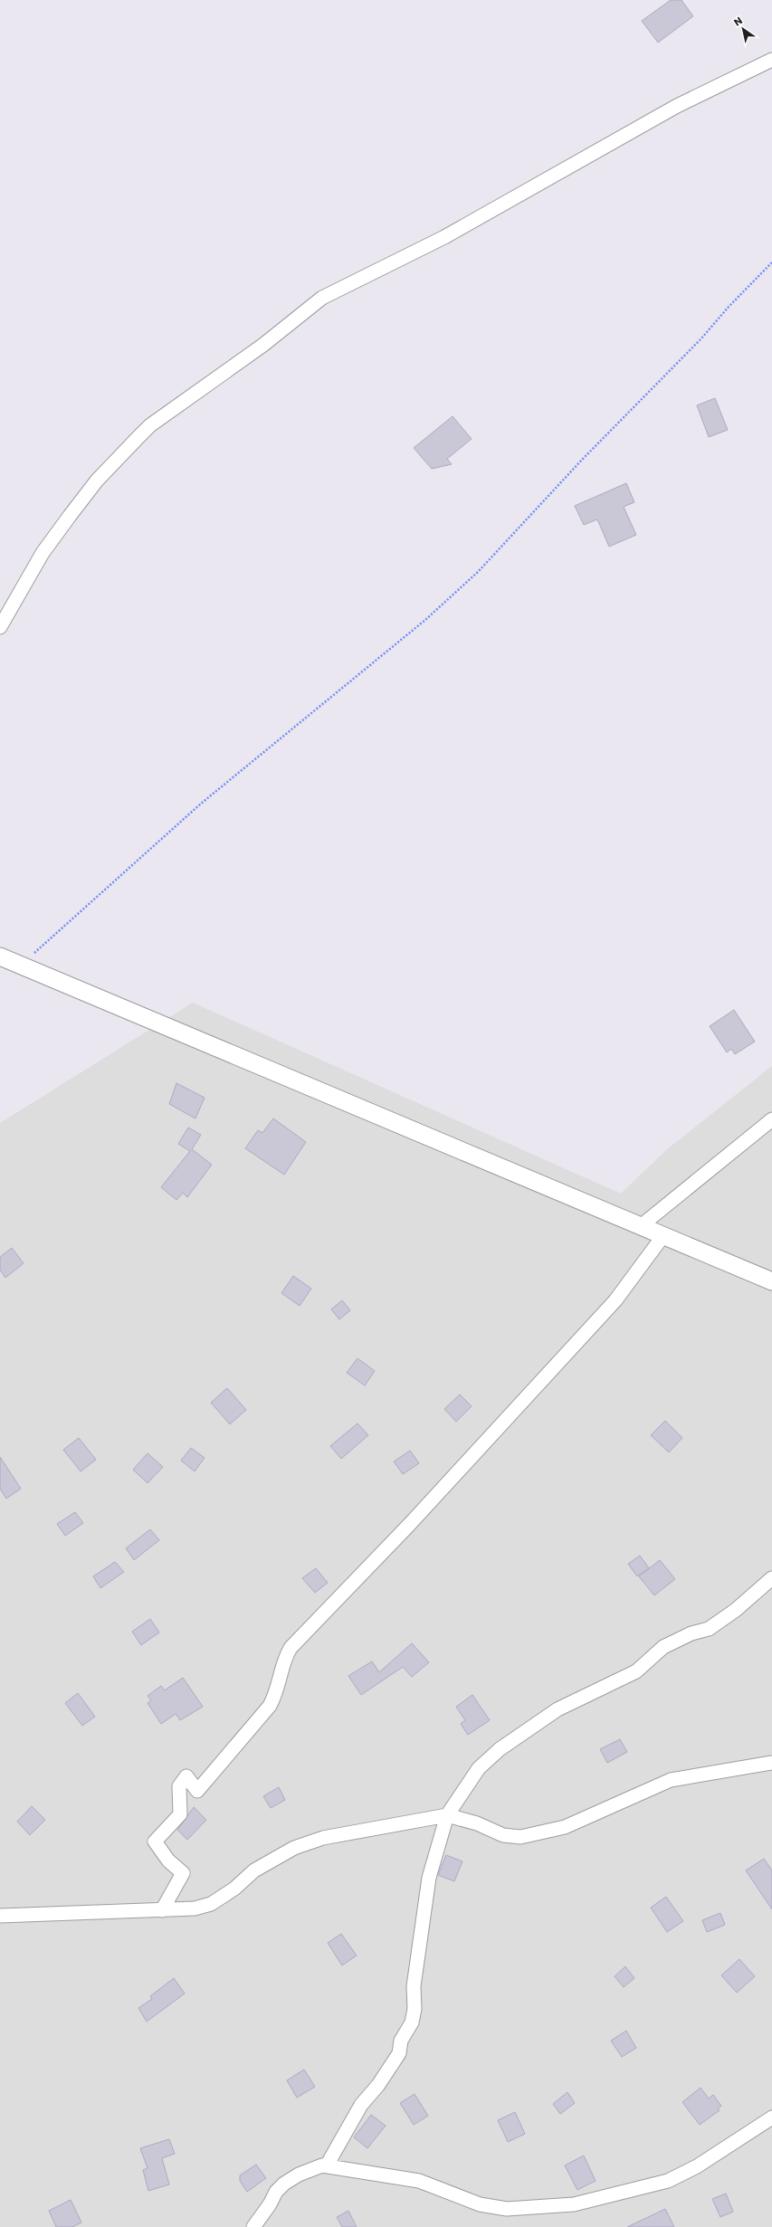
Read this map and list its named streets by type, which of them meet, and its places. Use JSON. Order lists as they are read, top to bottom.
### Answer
{
  "north": "top left"
}
